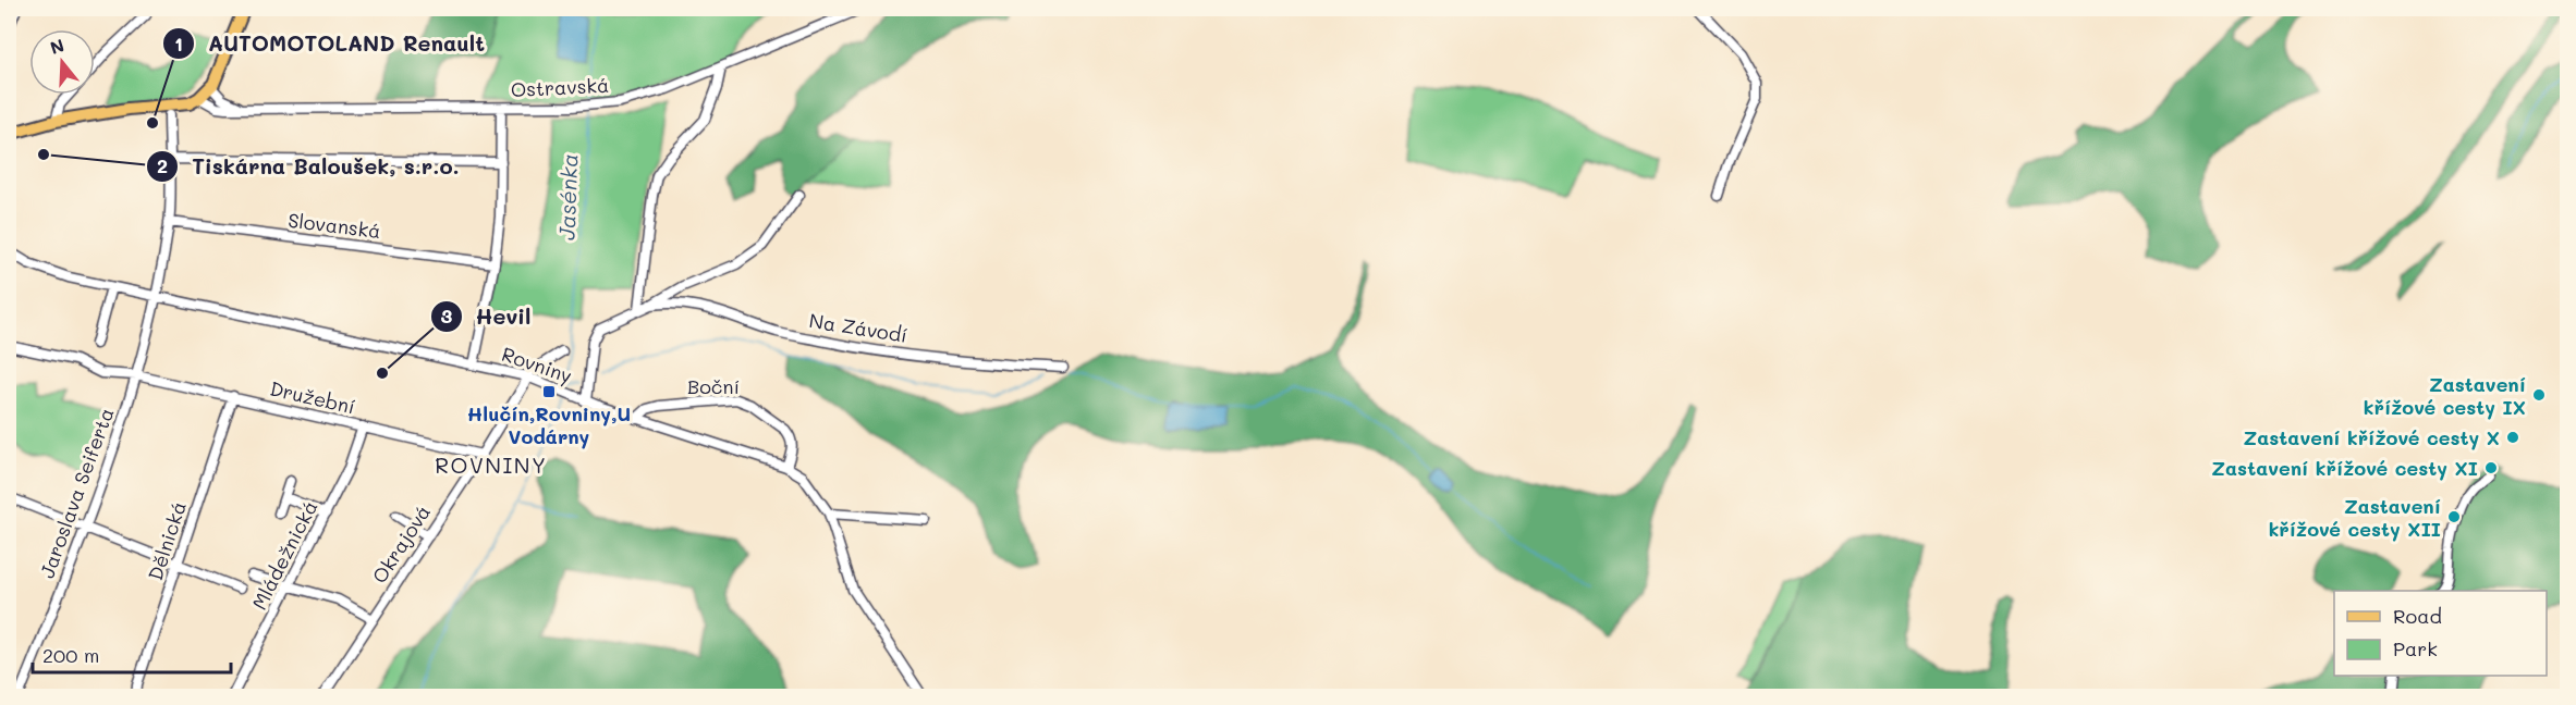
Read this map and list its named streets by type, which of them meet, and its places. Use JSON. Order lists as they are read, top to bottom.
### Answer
{
  "streets": {
    "street": [
      "Ostravská",
      "Slovanská",
      "Na Závodí",
      "Rovniny",
      "Boční",
      "Družební",
      "Jaroslava Seiferta",
      "Dělnická",
      "Okrajová",
      "Mládežnická"
    ]
  },
  "crossings": [
    ["Slovanská", "Jaroslava Seiferta"],
    ["Na Závodí", "Rovniny"],
    ["Rovniny", "Boční"],
    ["Rovniny", "Jaroslava Seiferta"],
    ["Rovniny", "Okrajová"],
    ["Družební", "Jaroslava Seiferta"],
    ["Družební", "Dělnická"],
    ["Družební", "Okrajová"],
    ["Družební", "Mládežnická"]
  ],
  "districts": ["ROVNINY"],
  "water": ["Jasénka"],
  "places": {
    "other": [
      "AUTOMOTOLAND Renault",
      "Tiskárna Baloušek, s.r.o.",
      "Hevil",
      "Zastavení křížové cesty IX",
      "Zastavení křížové cesty X",
      "Zastavení křížové cesty XI",
      "Zastavení křížové cesty XII"
    ],
    "transit": ["Hlučín,Rovniny,U Vodárny"]
  },
  "legend": ["Road", "Park"],
  "scale_bar": "200 m",
  "north": "top"
}
